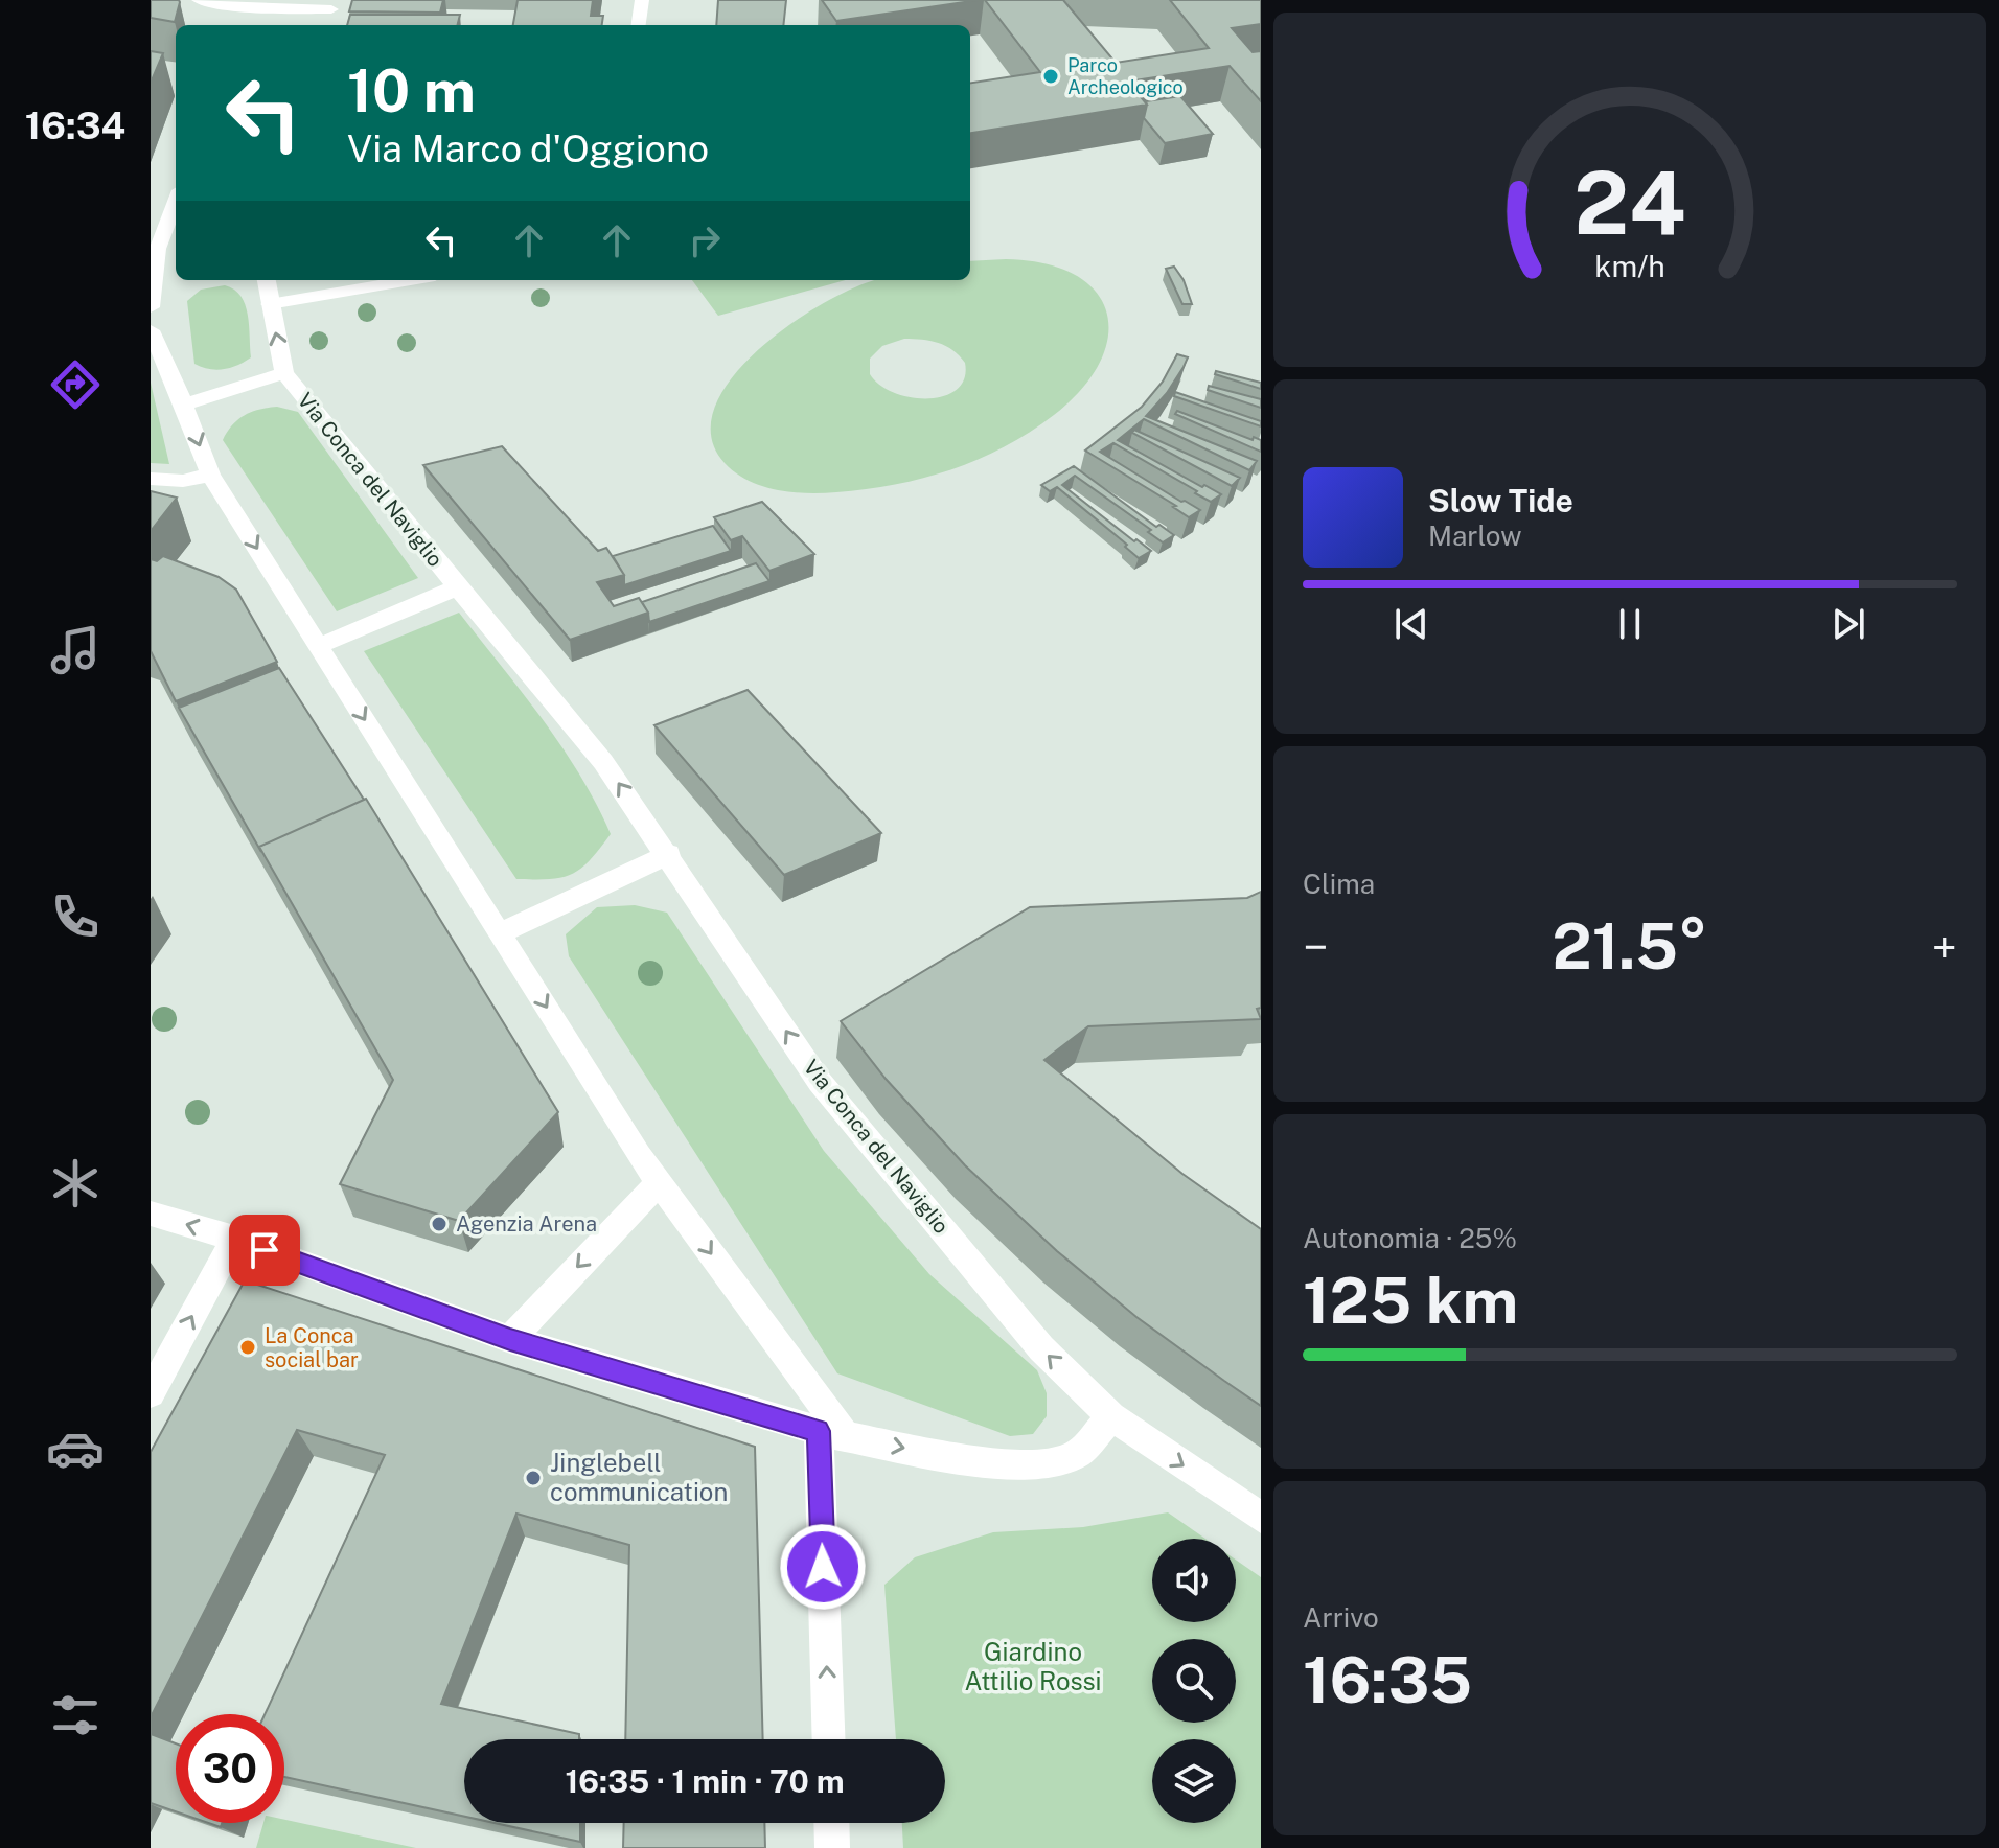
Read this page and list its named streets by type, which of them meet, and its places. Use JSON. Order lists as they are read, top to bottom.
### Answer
{
  "streets": {
    "street": ["Via Conca del Naviglio"]
  },
  "parks": ["Giardino Attilio Rossi"],
  "places": [
    "Parco Archeologico",
    "Agenzia Arena",
    "La Conca social bar",
    "Jinglebell communication"
  ],
  "page": {
    "tabs": "16:34",
    "turn": ["10 m", "Via Marco d'Oggiono"],
    "song": ["Slow Tide", "Marlow"],
    "tile": [
      "Clima",
      ["Autonomia · 25%", "125 km"],
      ["Arrivo", "16:35"]
    ],
    "heat": ["−", "21.5°", "+"],
    "limit": "30",
    "trip": "16:35 · 1 min · 70 m",
    "gauge": ["24", "km/h"]
  }
}
